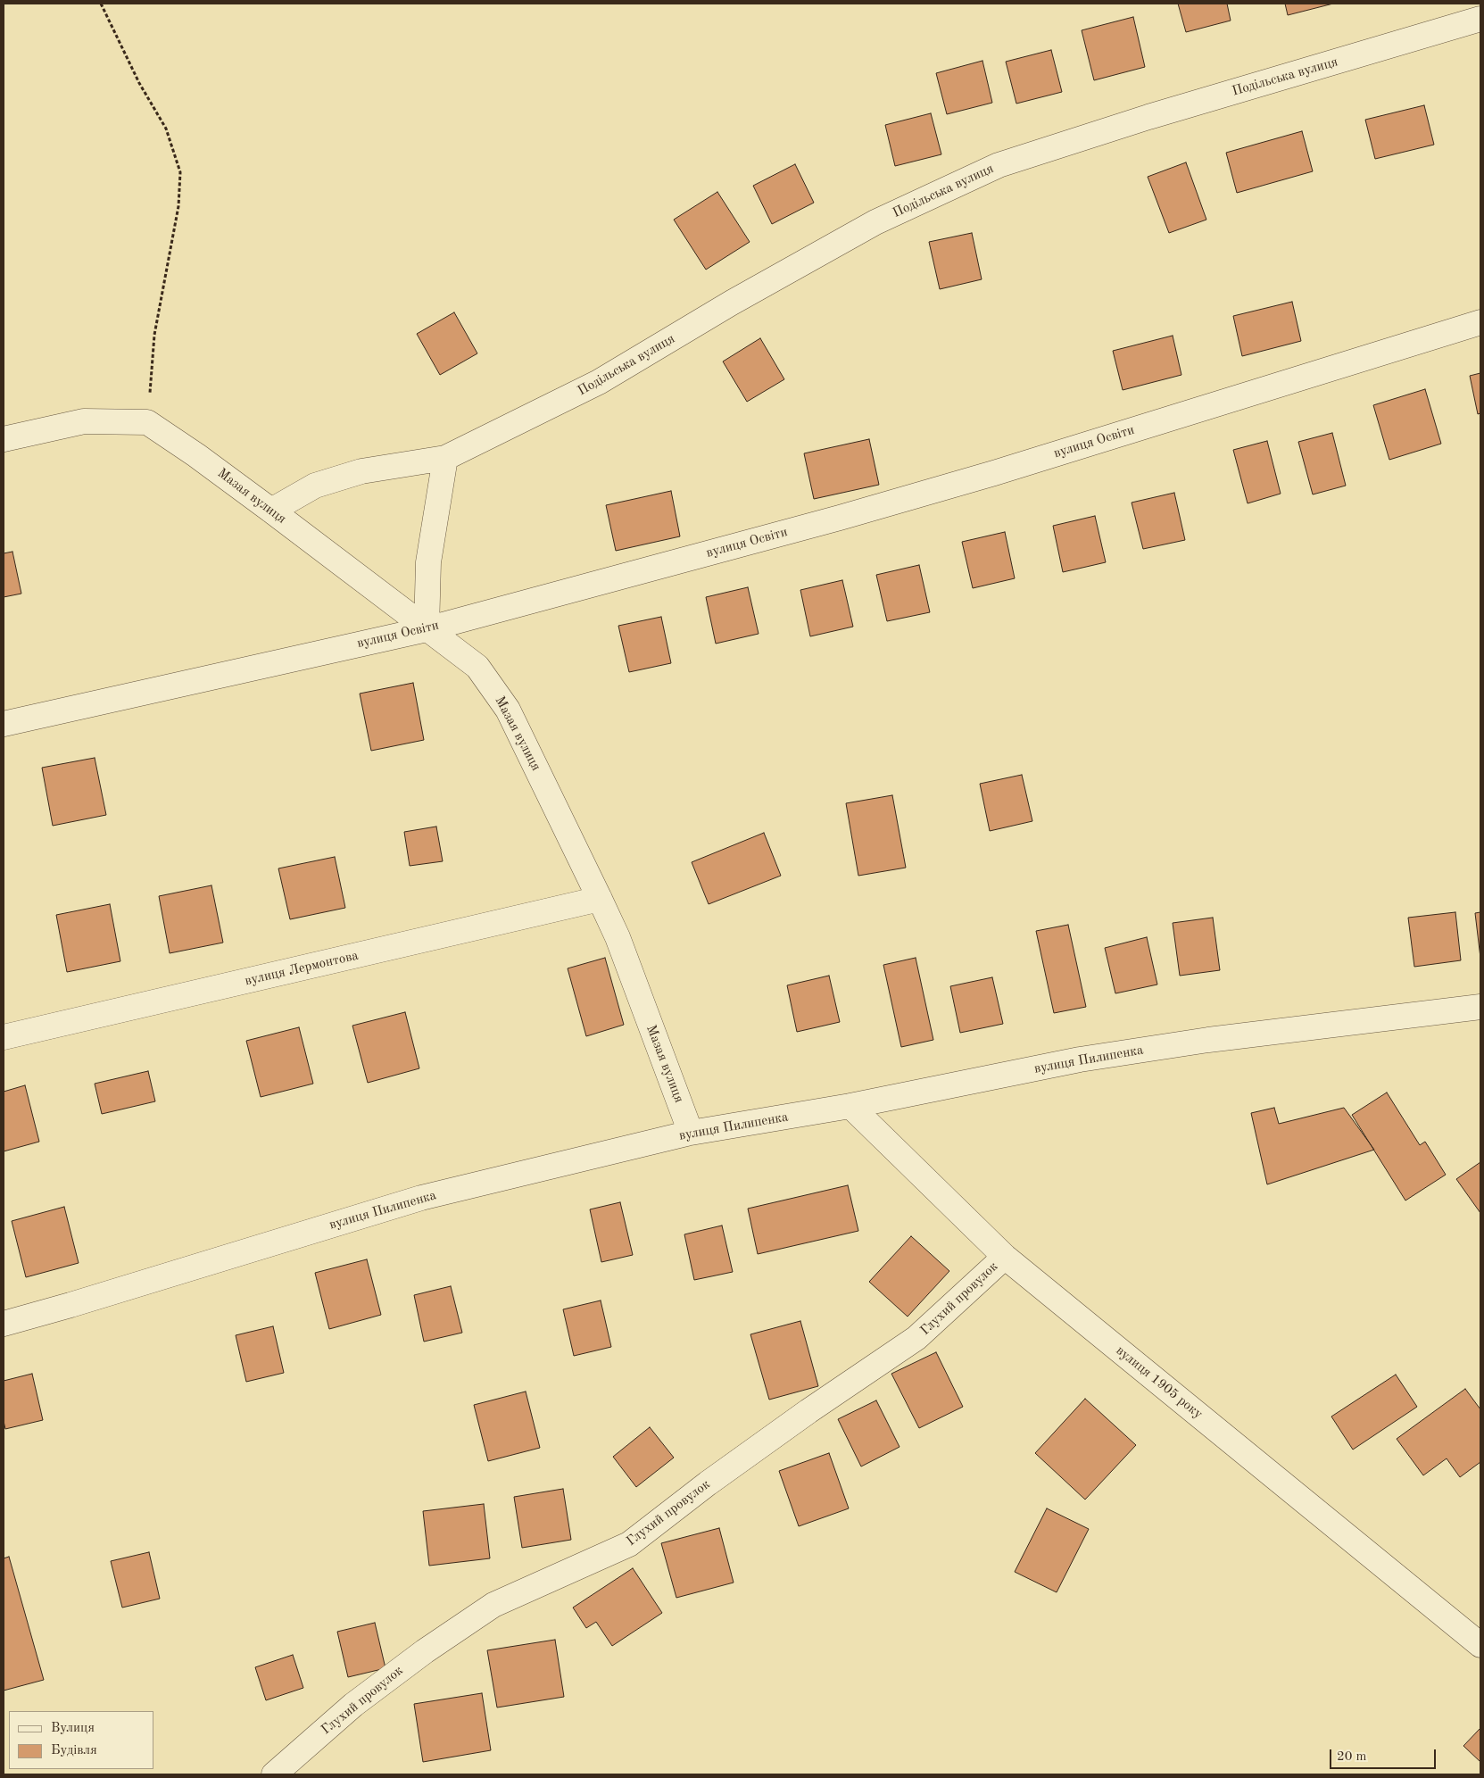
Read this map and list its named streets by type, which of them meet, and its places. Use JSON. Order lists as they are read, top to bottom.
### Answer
{
  "streets": {
    "street": [
      "Подільська вулиця",
      "вулиця Освіти",
      "Мазая вулиця",
      "вулиця Лермонтова",
      "вулиця Пилипенка",
      "Глухий провулок",
      "вулиця 1905 року"
    ]
  },
  "crossings": [
    ["Подільська вулиця", "Мазая вулиця"],
    ["вулиця Освіти", "Мазая вулиця"],
    ["Мазая вулиця", "вулиця Лермонтова"],
    ["Мазая вулиця", "вулиця Пилипенка"],
    ["вулиця Пилипенка", "вулиця 1905 року"],
    ["Глухий провулок", "вулиця 1905 року"]
  ],
  "legend": ["Вулиця", "Будівля"],
  "scale_bar": "20 m"
}
